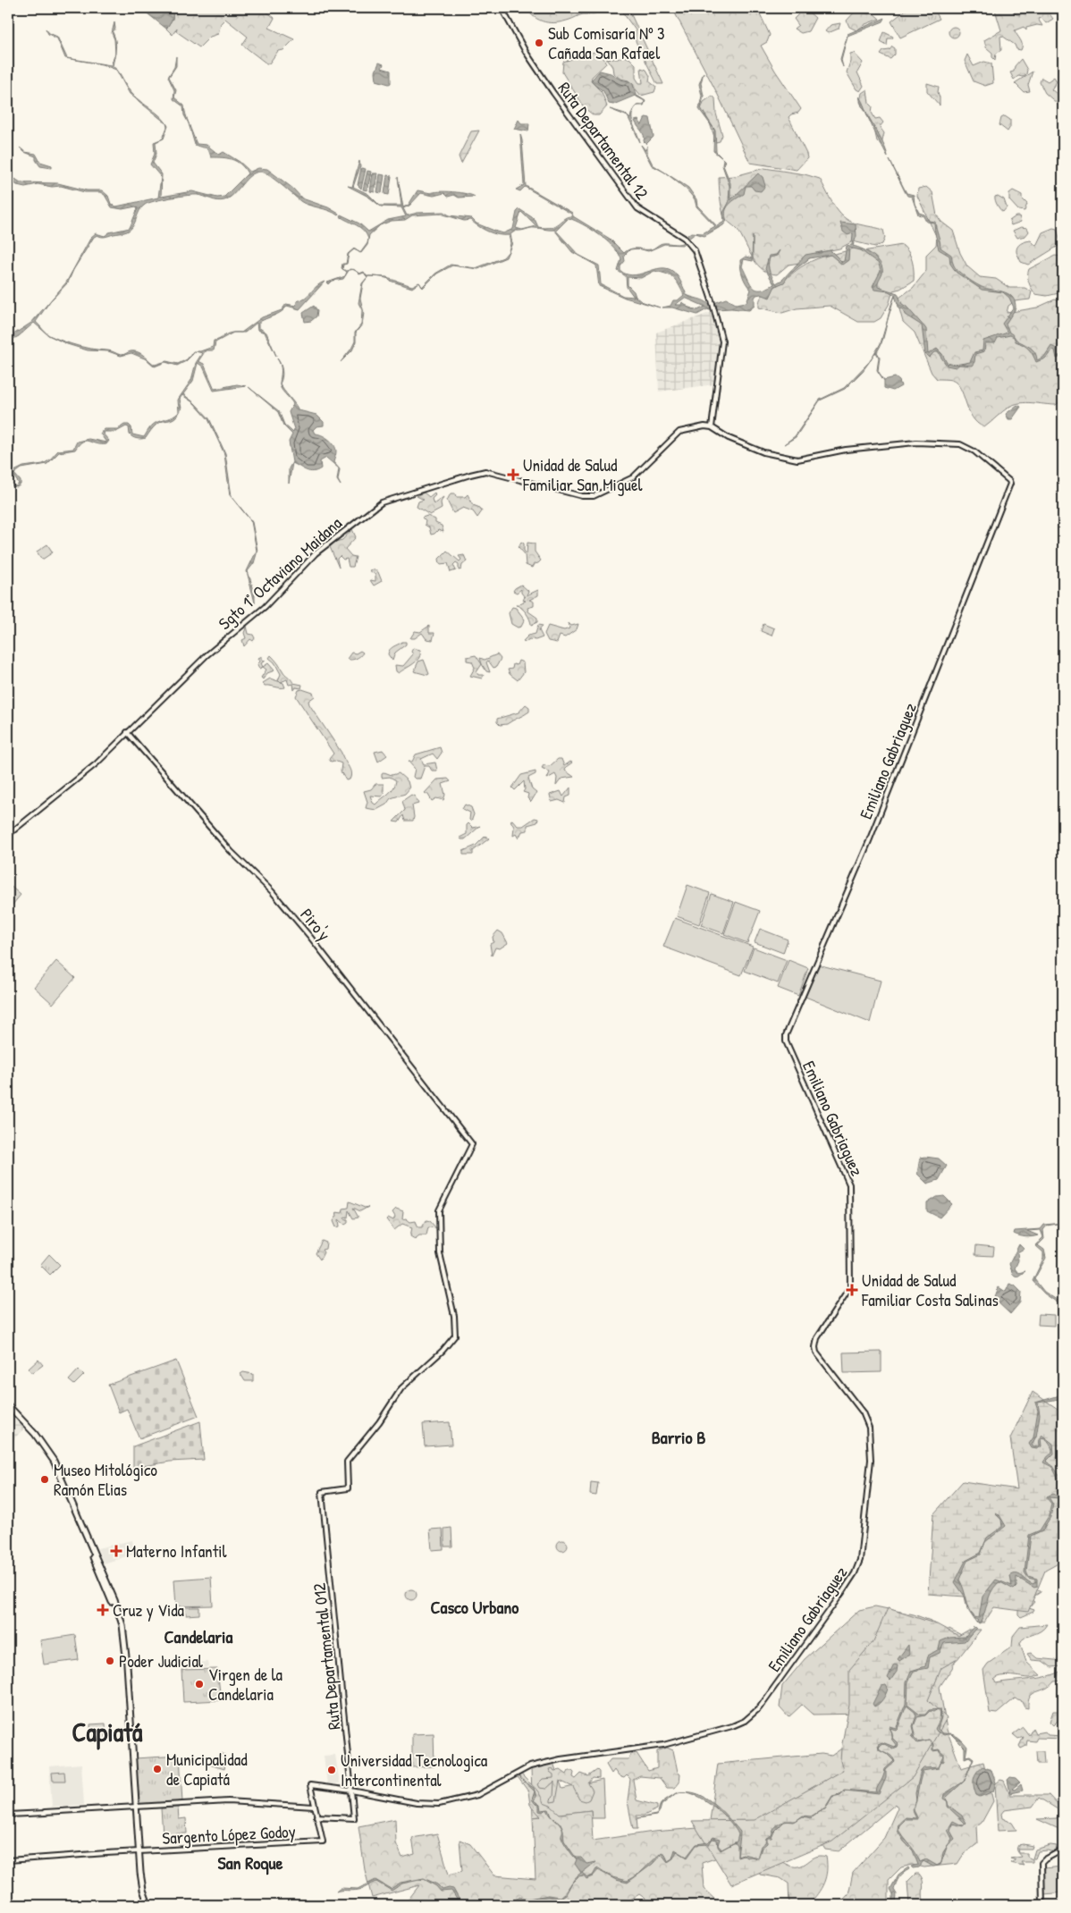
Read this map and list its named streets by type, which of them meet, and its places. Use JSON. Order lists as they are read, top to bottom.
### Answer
{
  "streets": {
    "main road": [
      "Ruta Departamental 12",
      "Sgto 1° Octaviano Maidana",
      "Emiliano Gabriaguez",
      "Piro'y",
      "Ruta Departamental 012",
      "Sargento López Godoy"
    ]
  },
  "crossings": [
    ["Ruta Departamental 12", "Sgto 1° Octaviano Maidana"],
    ["Ruta Departamental 12", "Emiliano Gabriaguez"],
    ["Sgto 1° Octaviano Maidana", "Emiliano Gabriaguez"],
    ["Sgto 1° Octaviano Maidana", "Piro'y"],
    ["Emiliano Gabriaguez", "Ruta Departamental 012"],
    ["Piro'y", "Ruta Departamental 012"],
    ["Ruta Departamental 012", "Sargento López Godoy"]
  ],
  "districts": [
    "Barrio B",
    "Casco Urbano",
    "Candelaria",
    "Capiatá",
    "San Roque"
  ],
  "places": {
    "other": [
      "Sub Comisaría Nº 3 Cañada San Rafael",
      "Museo Mitológico Ramón Elias",
      "Poder Judicial",
      "Virgen de la Candelaria",
      "Municipalidad de Capiatá",
      "Universidad Tecnologica Intercontinental"
    ],
    "health": [
      "Unidad de Salud Familiar San Miguel",
      "Unidad de Salud Familiar Costa Salinas",
      "Materno Infantil",
      "Cruz y Vida"
    ]
  }
}
